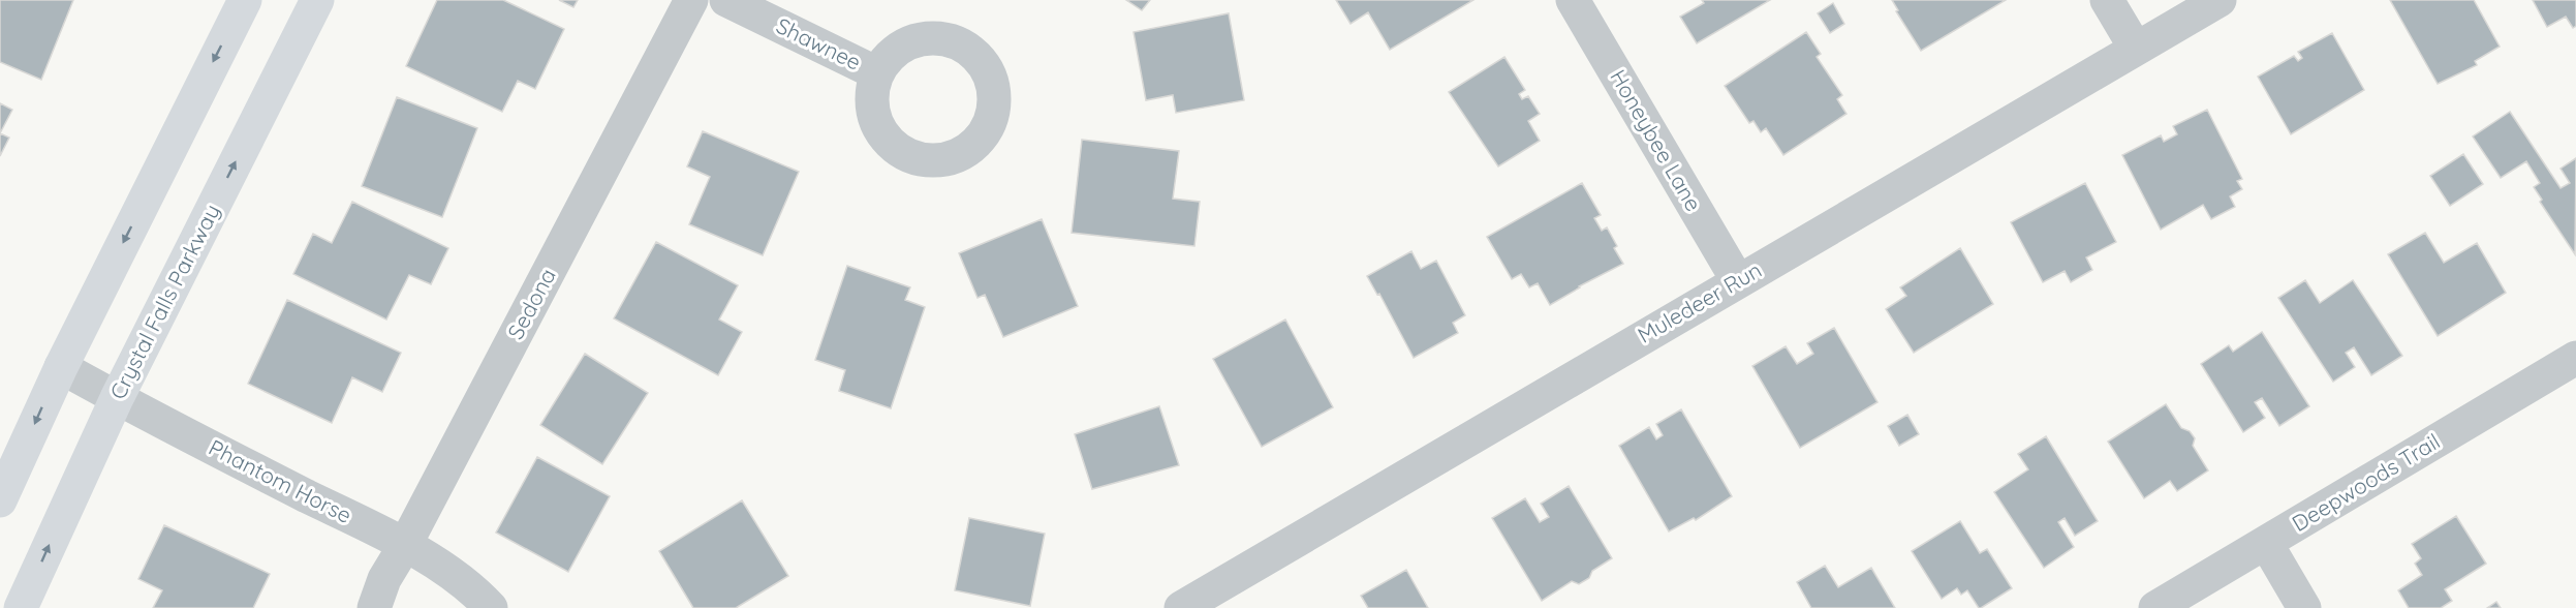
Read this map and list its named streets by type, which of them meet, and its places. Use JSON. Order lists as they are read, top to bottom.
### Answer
{
  "streets": {
    "main road": ["Crystal Falls Parkway"],
    "street": [
      "Shawnee",
      "Honeybee Lane",
      "Muledeer Run",
      "Sedona",
      "Phantom Horse",
      "Deepwoods Trail"
    ]
  },
  "crossings": [
    ["Honeybee Lane", "Muledeer Run"],
    ["Crystal Falls Parkway", "Phantom Horse"],
    ["Sedona", "Phantom Horse"]
  ]
}
